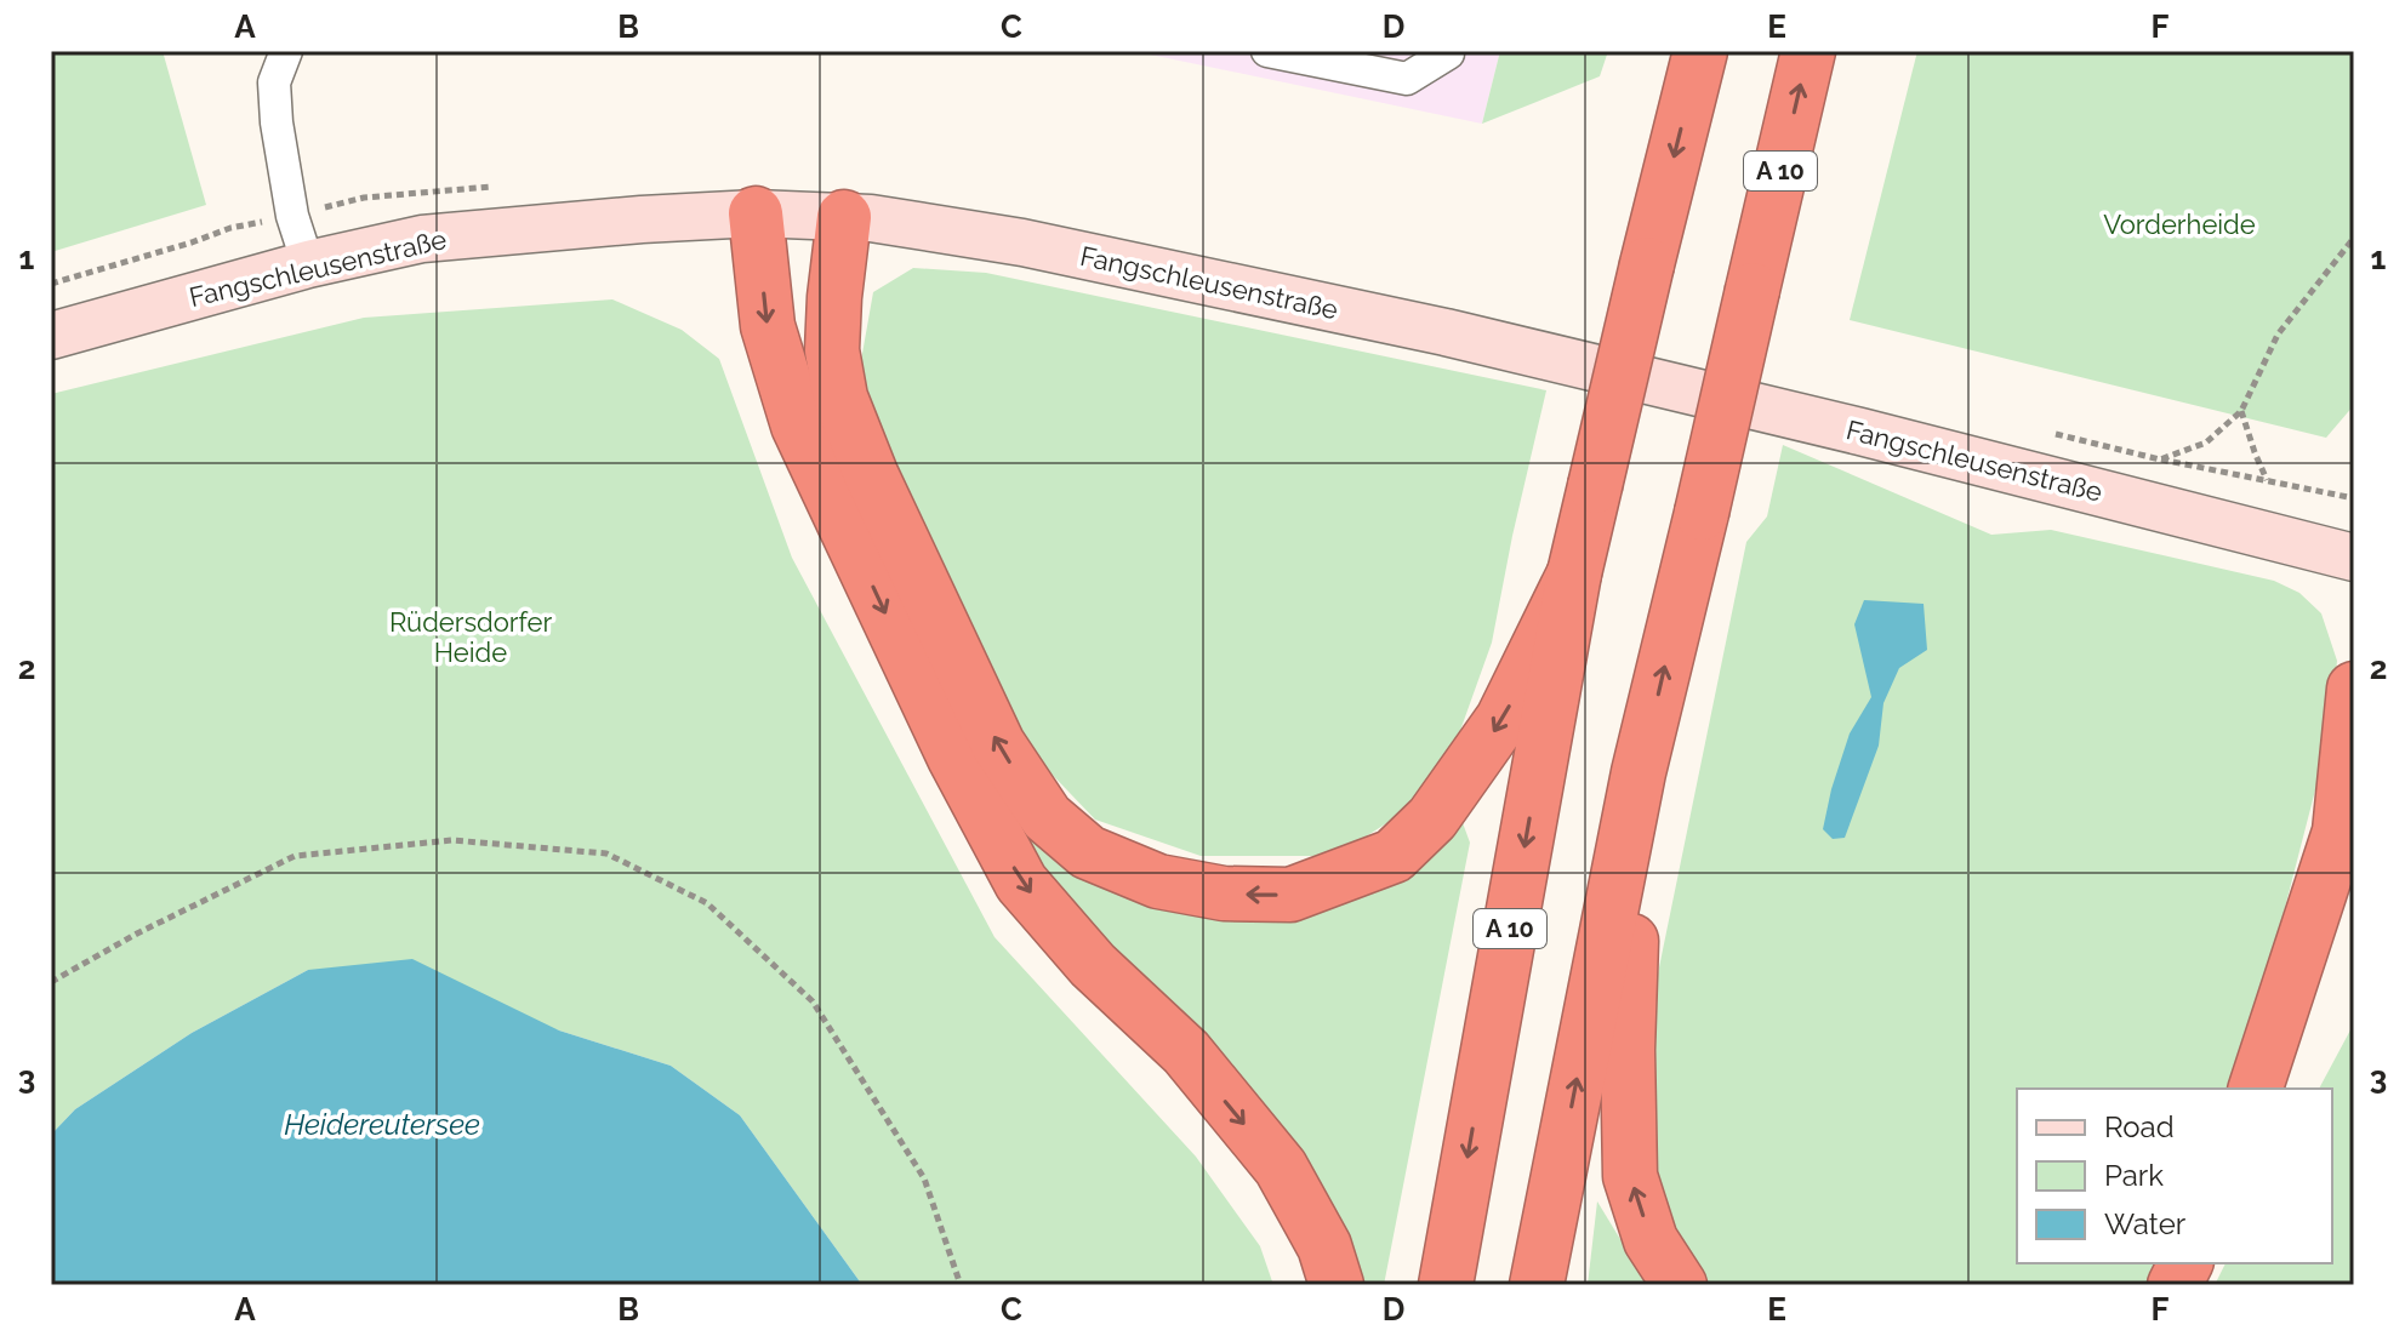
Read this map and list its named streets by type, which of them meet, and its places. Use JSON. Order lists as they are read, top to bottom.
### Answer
{
  "streets": {
    "highway": ["A 10"],
    "main road": ["Fangschleusenstraße"]
  },
  "water": ["Heidereutersee"],
  "parks": ["Vorderheide", "Rüdersdorfer Heide"],
  "legend": ["Road", "Park", "Water"],
  "grid": {
    "columns": [
      "A",
      "B",
      "C",
      "D",
      "E",
      "F"
    ],
    "rows": ["1", "2", "3"]
  }
}
